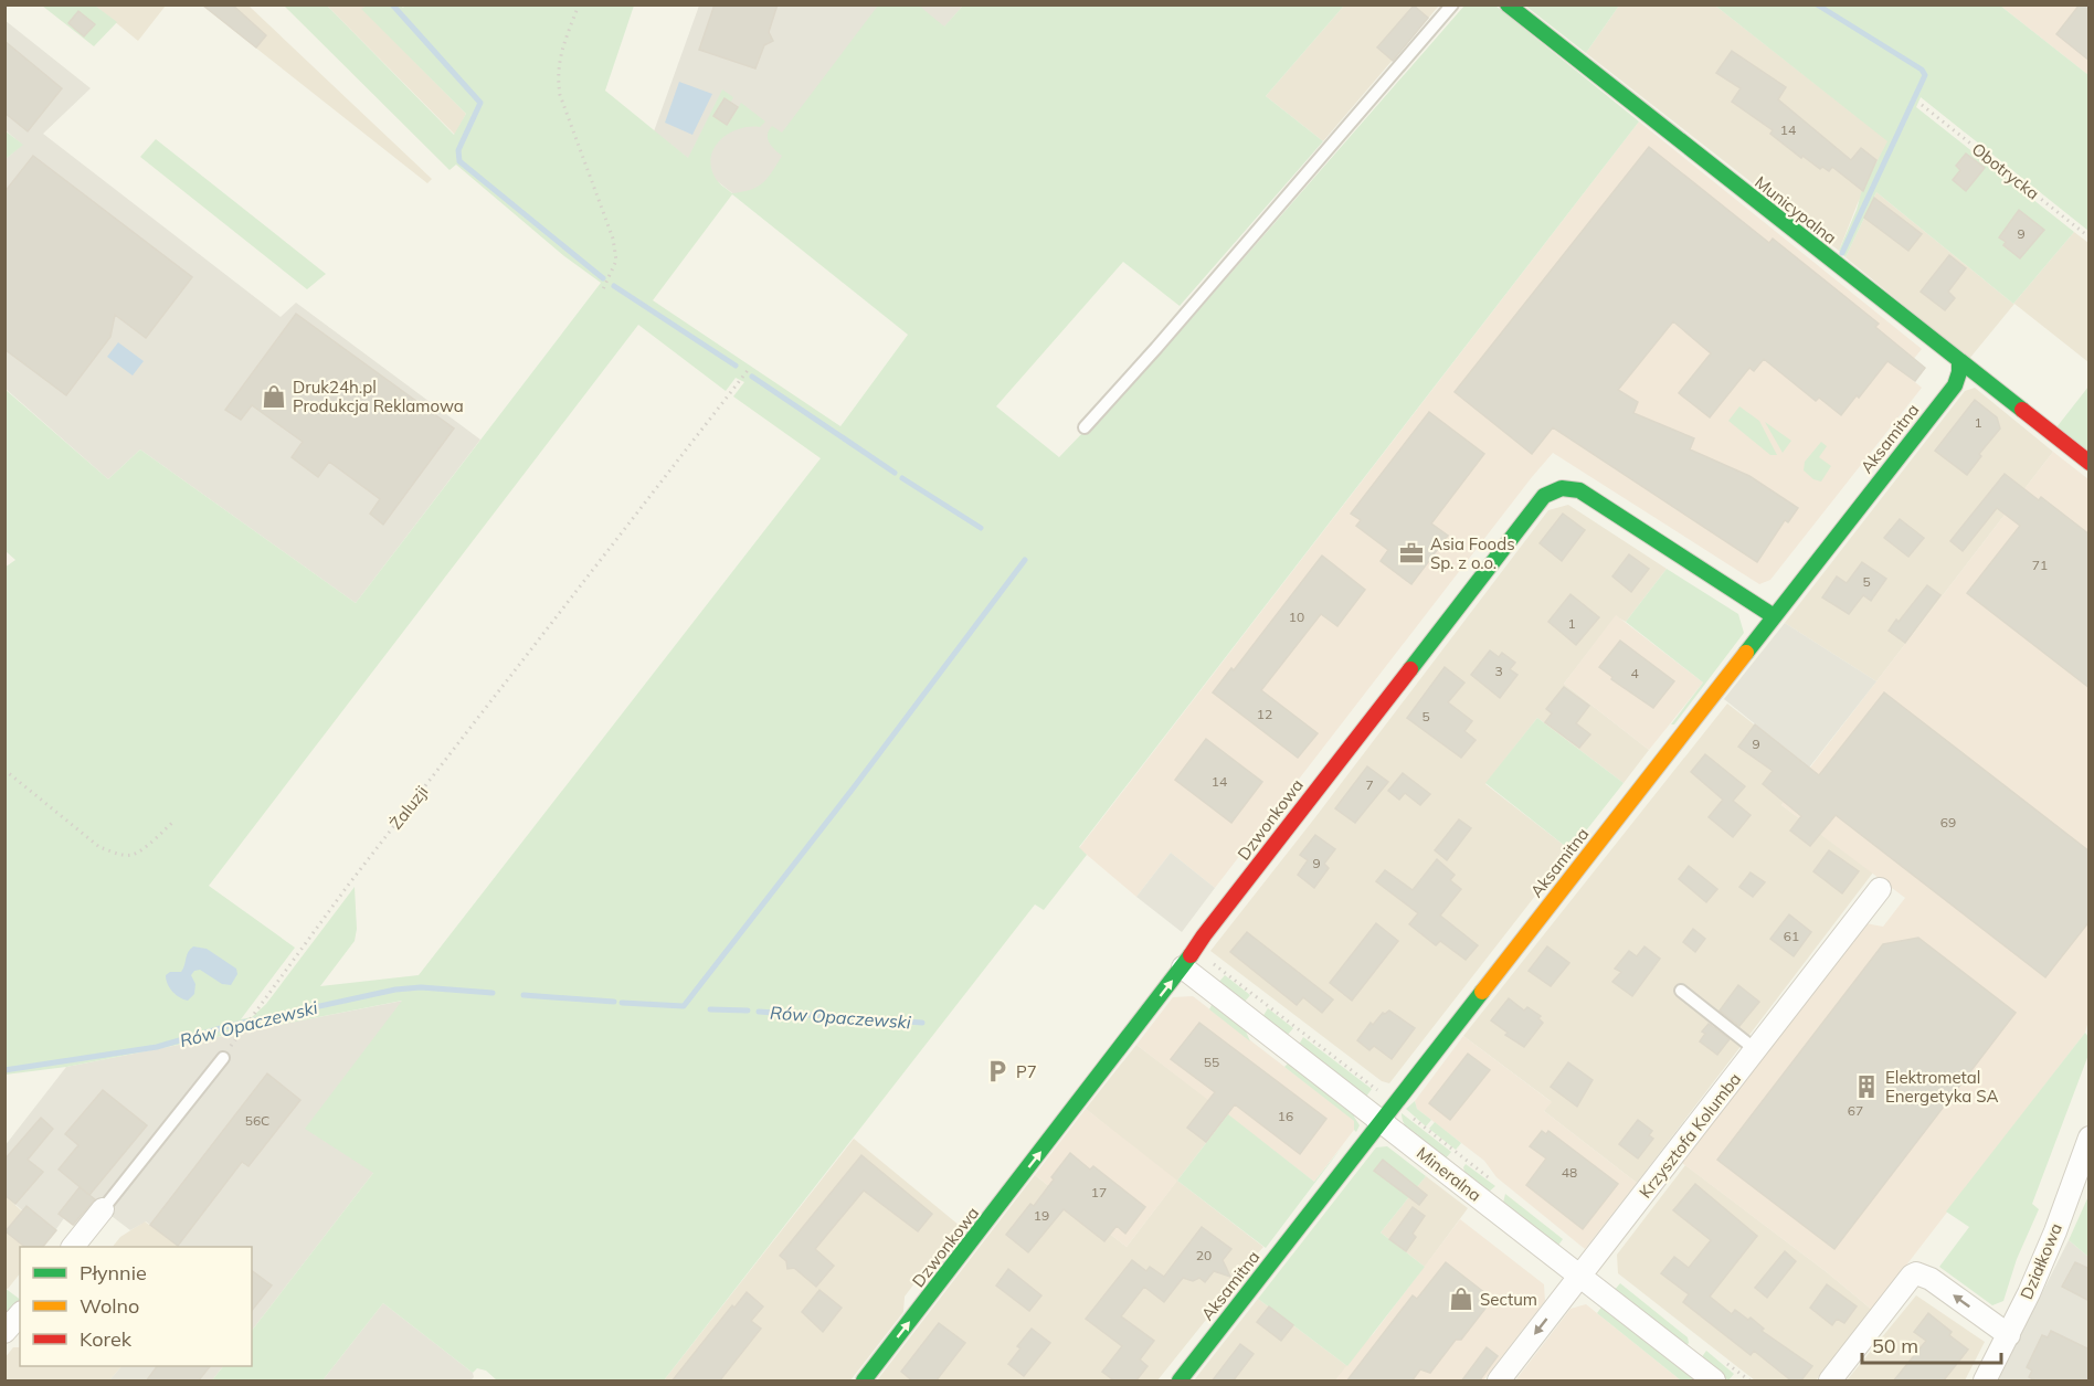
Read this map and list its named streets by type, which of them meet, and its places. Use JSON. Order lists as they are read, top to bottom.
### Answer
{
  "streets": {
    "street": [
      "Municypalna",
      "Aksamitna",
      "Dzwonkowa",
      "Krzysztofa Kolumba",
      "Mineralna",
      "Działkowa"
    ],
    "path": ["Obotrycka", "Żaluzji"]
  },
  "crossings": [
    ["Municypalna", "Aksamitna"],
    ["Aksamitna", "Dzwonkowa"],
    ["Aksamitna", "Mineralna"],
    ["Dzwonkowa", "Mineralna"],
    ["Krzysztofa Kolumba", "Mineralna"]
  ],
  "one_way": ["Dzwonkowa"],
  "water": ["Rów Opaczewski"],
  "places": {
    "shop": ["Druk24h.pl Produkcja Reklamowa", "Sectum"],
    "office": ["Asia Foods Sp. z o.o."],
    "parking": ["P7"],
    "building": ["Elektrometal Energetyka SA"]
  },
  "house_numbers": [
    "14",
    "9",
    "1",
    "71",
    "5",
    "10",
    "1",
    "3",
    "4",
    "12",
    "5",
    "9",
    "14",
    "7",
    "69",
    "9",
    "61",
    "55",
    "67",
    "16",
    "56C",
    "48",
    "17",
    "19",
    "20"
  ],
  "legend": ["Płynnie", "Wolno", "Korek"],
  "scale_bar": "50 m"
}
